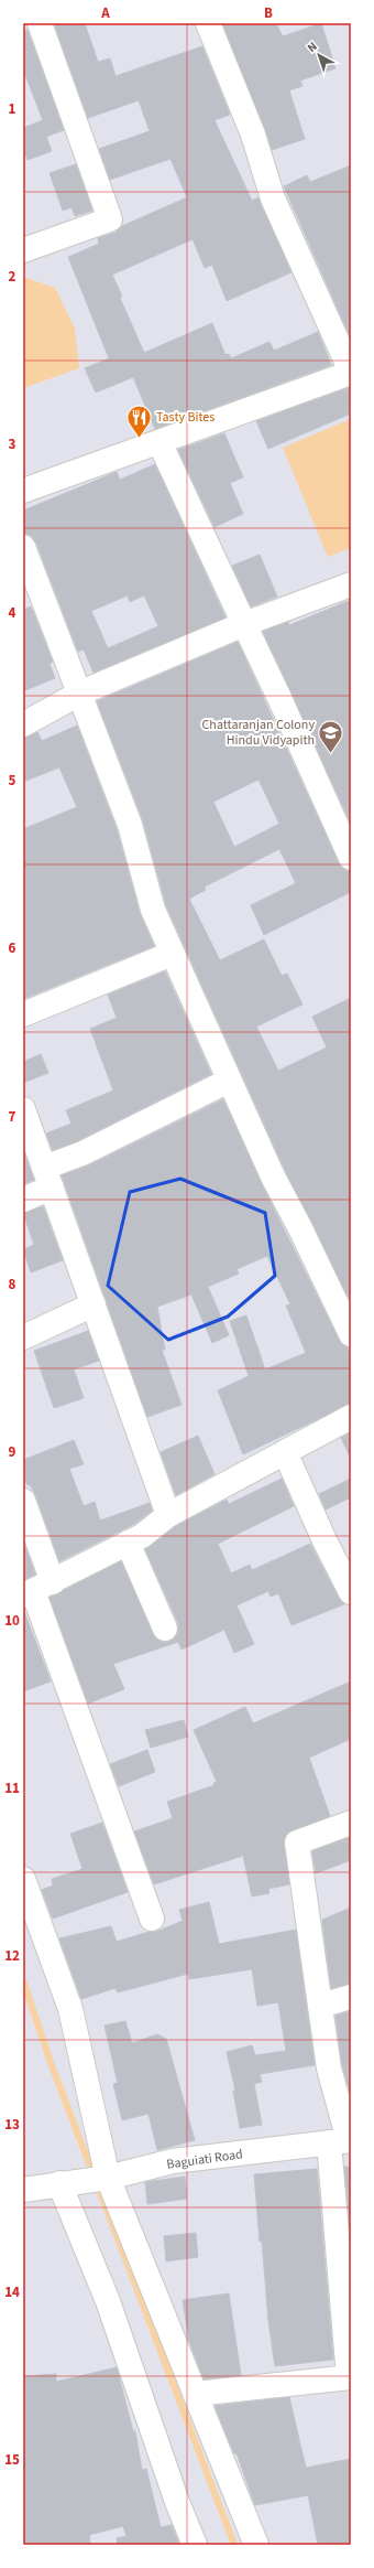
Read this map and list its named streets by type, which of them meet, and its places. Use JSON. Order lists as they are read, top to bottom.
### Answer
{
  "streets": {
    "street": ["Baguiati Road"]
  },
  "places": {
    "restaurant": ["Tasty Bites"],
    "school or university": ["Chattaranjan Colony Hindu Vidyapith"]
  },
  "north": "top left",
  "grid": {
    "columns": ["A", "B"],
    "rows": [
      "1",
      "2",
      "3",
      "4",
      "5",
      "6",
      "7",
      "8",
      "9",
      "10",
      "11",
      "12",
      "13",
      "14",
      "15"
    ]
  }
}
